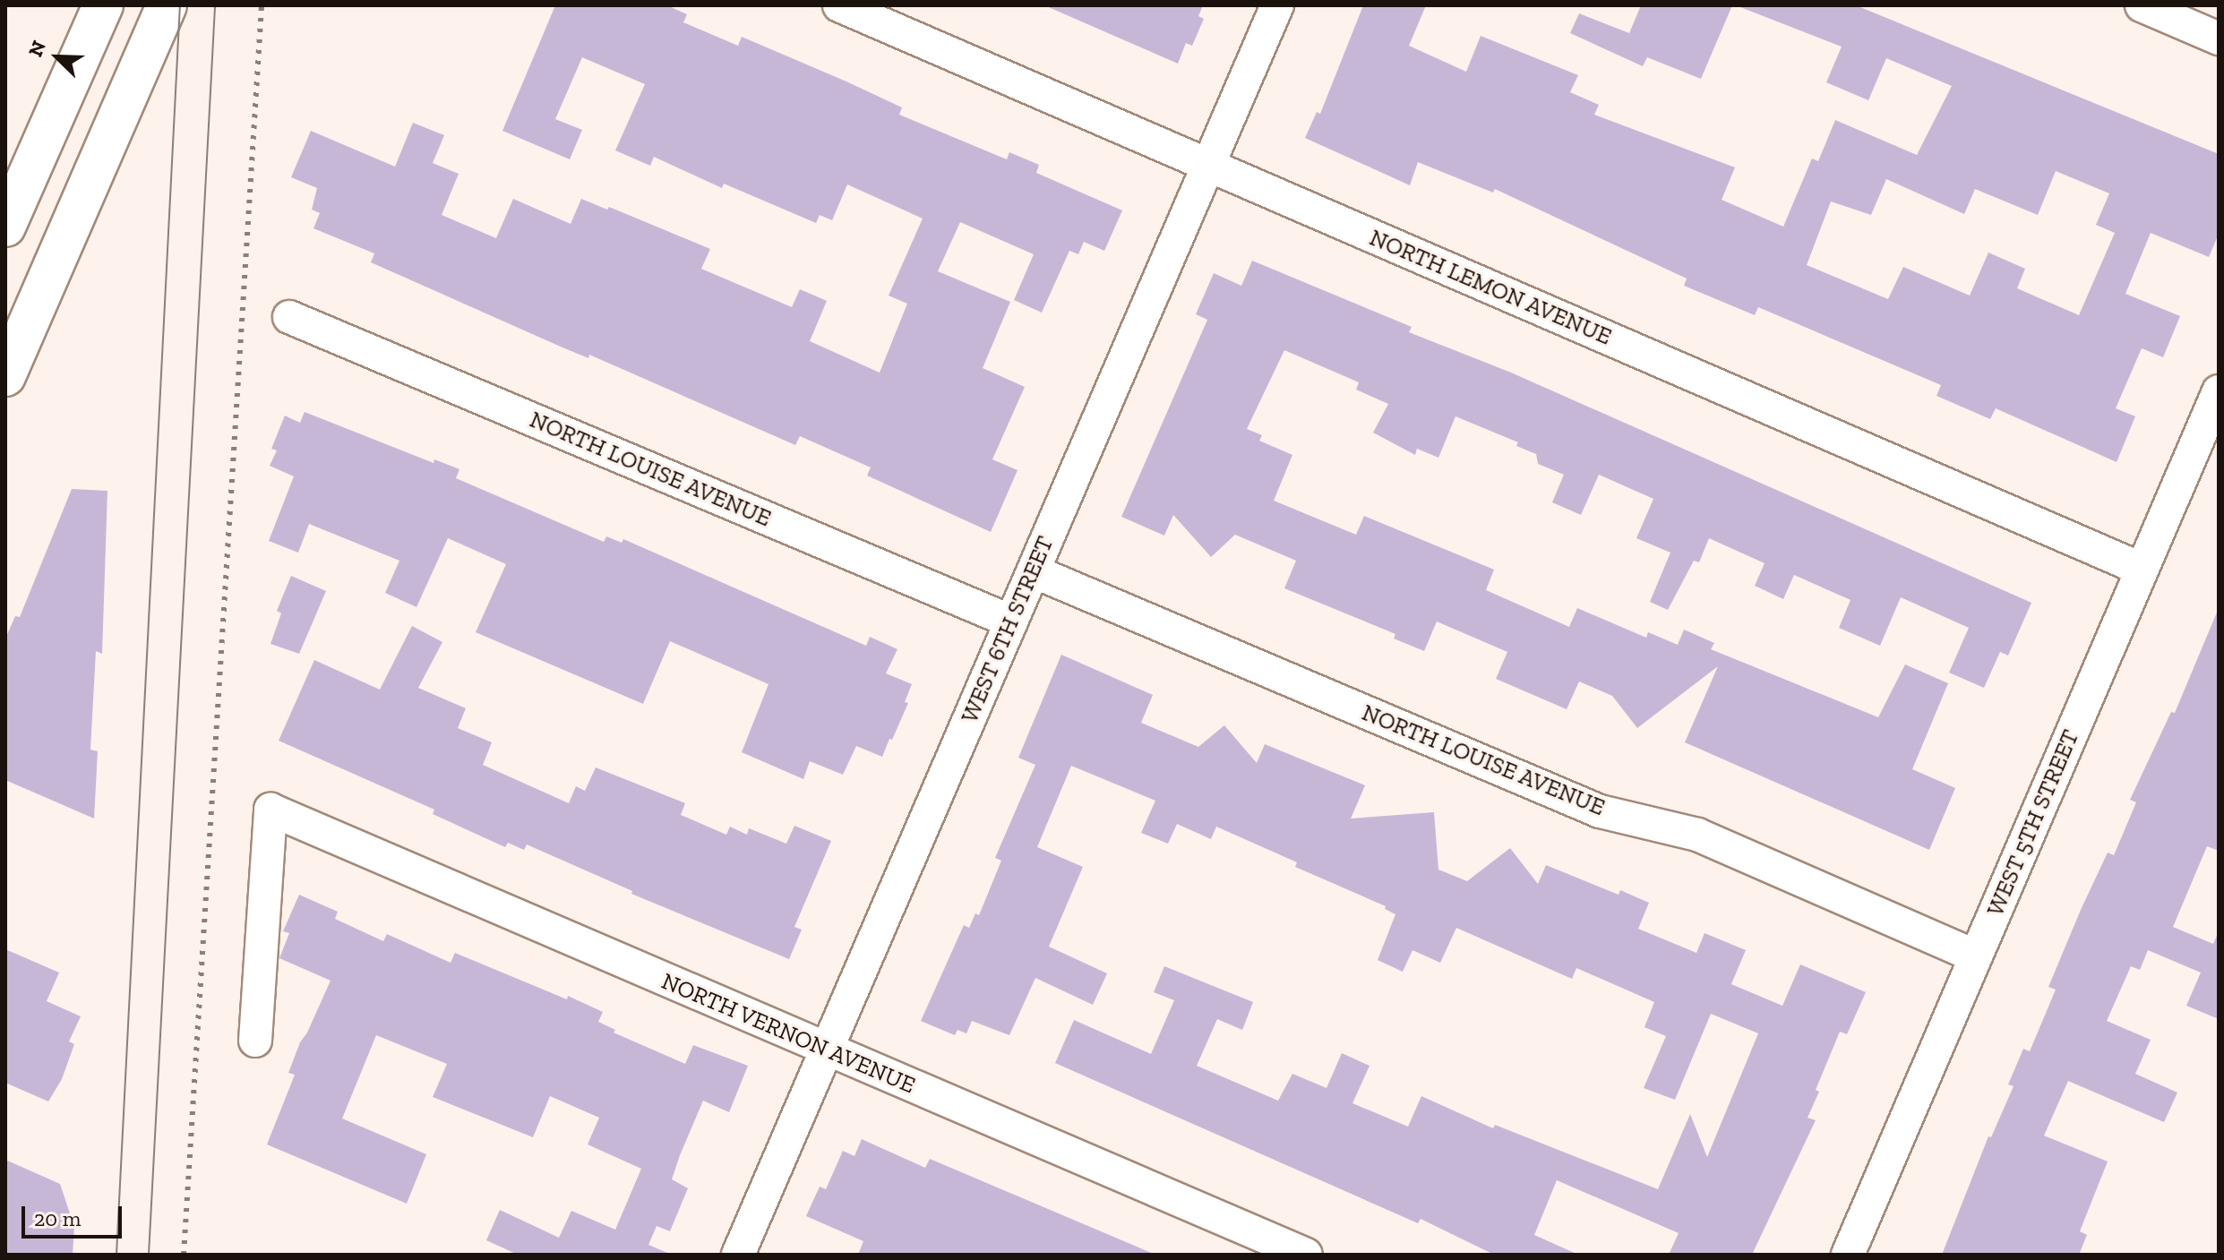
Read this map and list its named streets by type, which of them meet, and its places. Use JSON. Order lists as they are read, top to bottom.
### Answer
{
  "streets": {
    "street": [
      "NORTH LEMON AVENUE",
      "NORTH LOUISE AVENUE",
      "WEST 6TH STREET",
      "WEST 5TH STREET",
      "NORTH VERNON AVENUE"
    ]
  },
  "crossings": [
    ["NORTH LEMON AVENUE", "WEST 6TH STREET"],
    ["NORTH LEMON AVENUE", "WEST 5TH STREET"],
    ["NORTH LOUISE AVENUE", "WEST 6TH STREET"],
    ["NORTH LOUISE AVENUE", "WEST 5TH STREET"],
    ["WEST 6TH STREET", "NORTH VERNON AVENUE"]
  ],
  "scale_bar": "20 m",
  "north": "top left"
}
